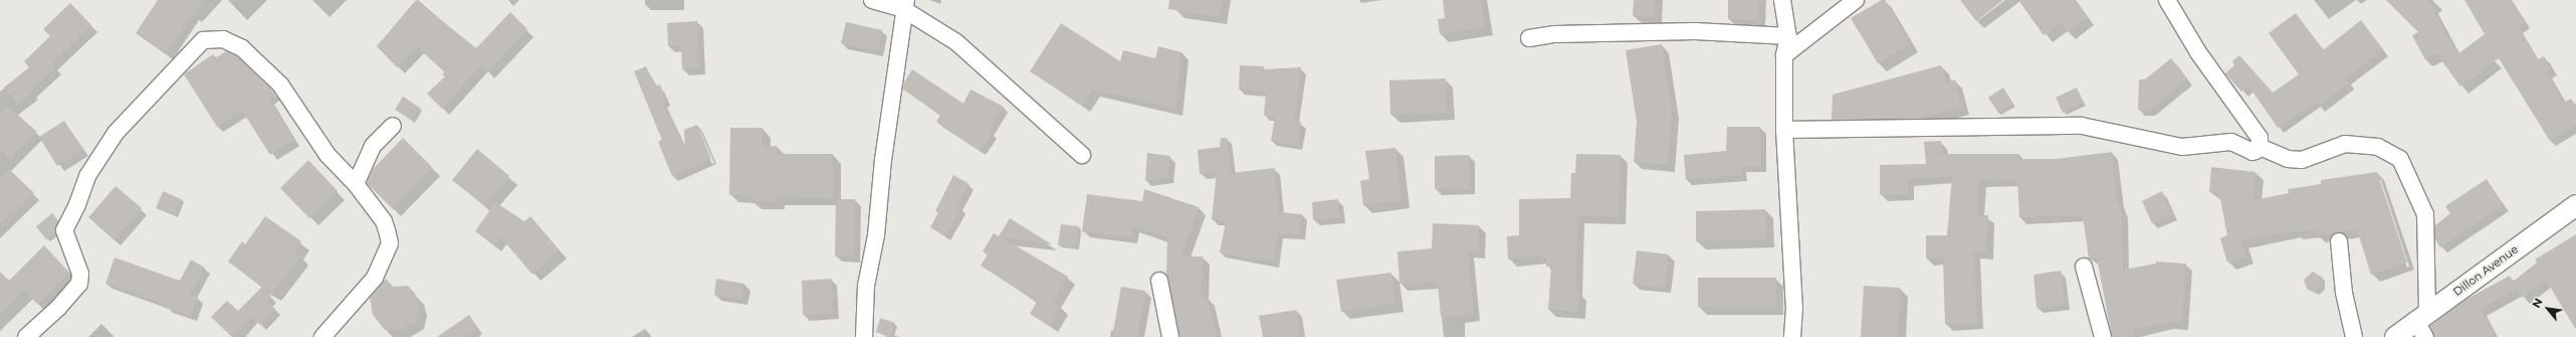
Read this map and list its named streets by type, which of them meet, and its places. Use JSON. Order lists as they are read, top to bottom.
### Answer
{
  "streets": {
    "street": ["Dillon Avenue"]
  },
  "north": "top left"
}
